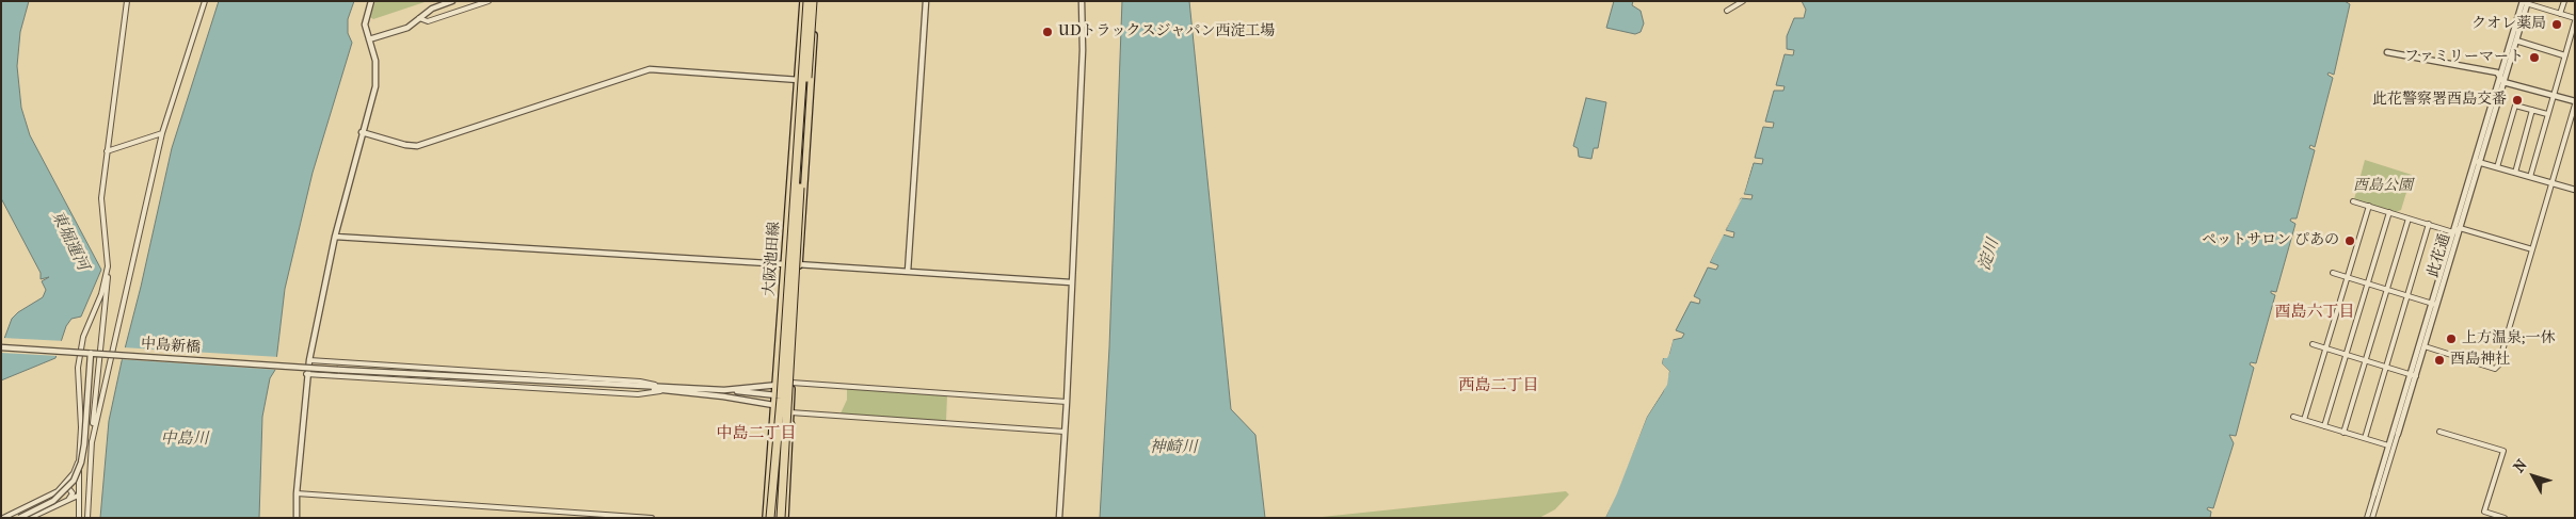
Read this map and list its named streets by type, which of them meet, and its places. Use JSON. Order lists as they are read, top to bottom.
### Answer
{
  "streets": {
    "main road": ["大阪池田線"],
    "street": ["此花通", "中島新橋"]
  },
  "districts": ["酉島六丁目", "西島二丁目", "中島二丁目"],
  "water": [
    "東堀運河",
    "淀川",
    "中島川",
    "神崎川"
  ],
  "parks": ["酉島公園"],
  "places": [
    "クオレ薬局",
    "UDトラックスジャパン西淀工場",
    "ファミリーマート",
    "此花警察署酉島交番",
    "ペットサロン ぴあの",
    "上方温泉;一休",
    "酉島神社"
  ],
  "north": "top left"
}
